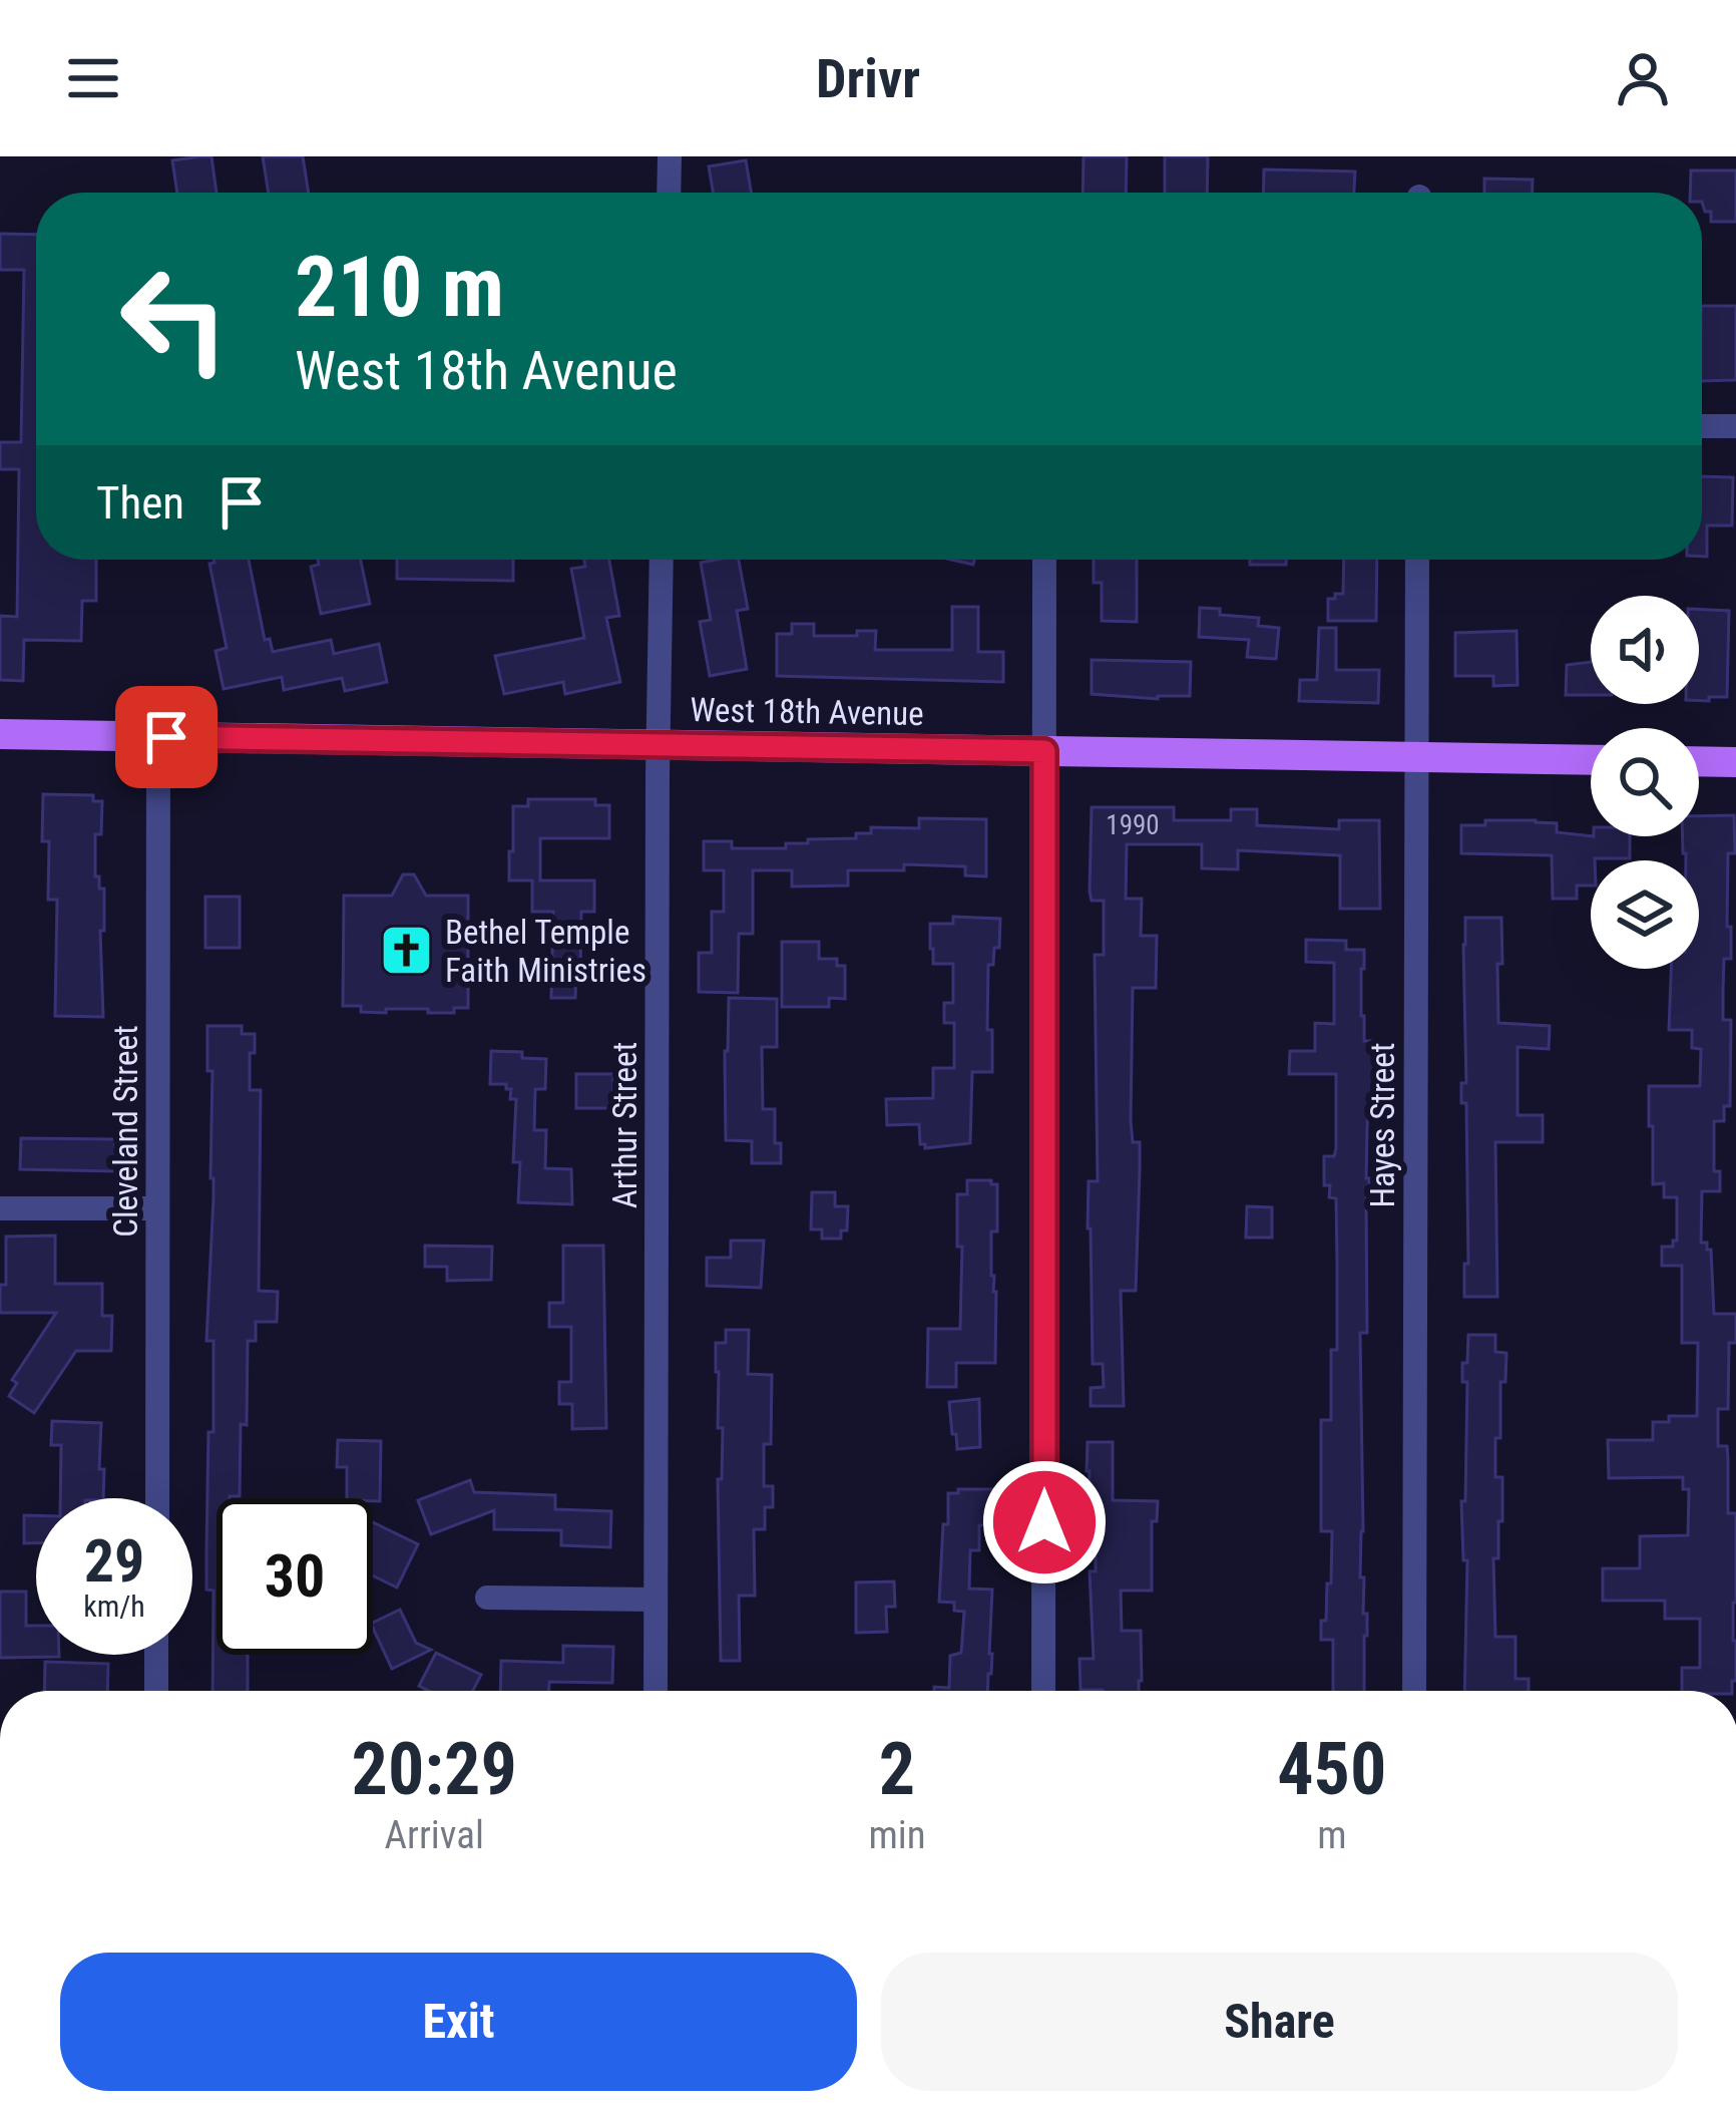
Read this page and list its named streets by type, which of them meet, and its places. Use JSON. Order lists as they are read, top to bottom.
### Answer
{
  "streets": {
    "main road": ["West 18th Avenue"],
    "street": ["Arthur Street", "Hayes Street", "Cleveland Street"]
  },
  "crossings": [
    ["West 18th Avenue", "Arthur Street"],
    ["West 18th Avenue", "Hayes Street"],
    ["West 18th Avenue", "Cleveland Street"]
  ],
  "places": {
    "church": ["Bethel Temple Faith Ministries"]
  },
  "house_numbers": ["1990"],
  "page": {
    "header": "Drivr",
    "turn": ["210 m", "West 18th Avenue"],
    "then": "Then",
    "speed": "29 km/h",
    "limit": "30",
    "eta": [
      "20:29",
      "Arrival",
      "2",
      "min",
      "450",
      "m"
    ],
    "buttons": ["Exit", "Share"]
  }
}
